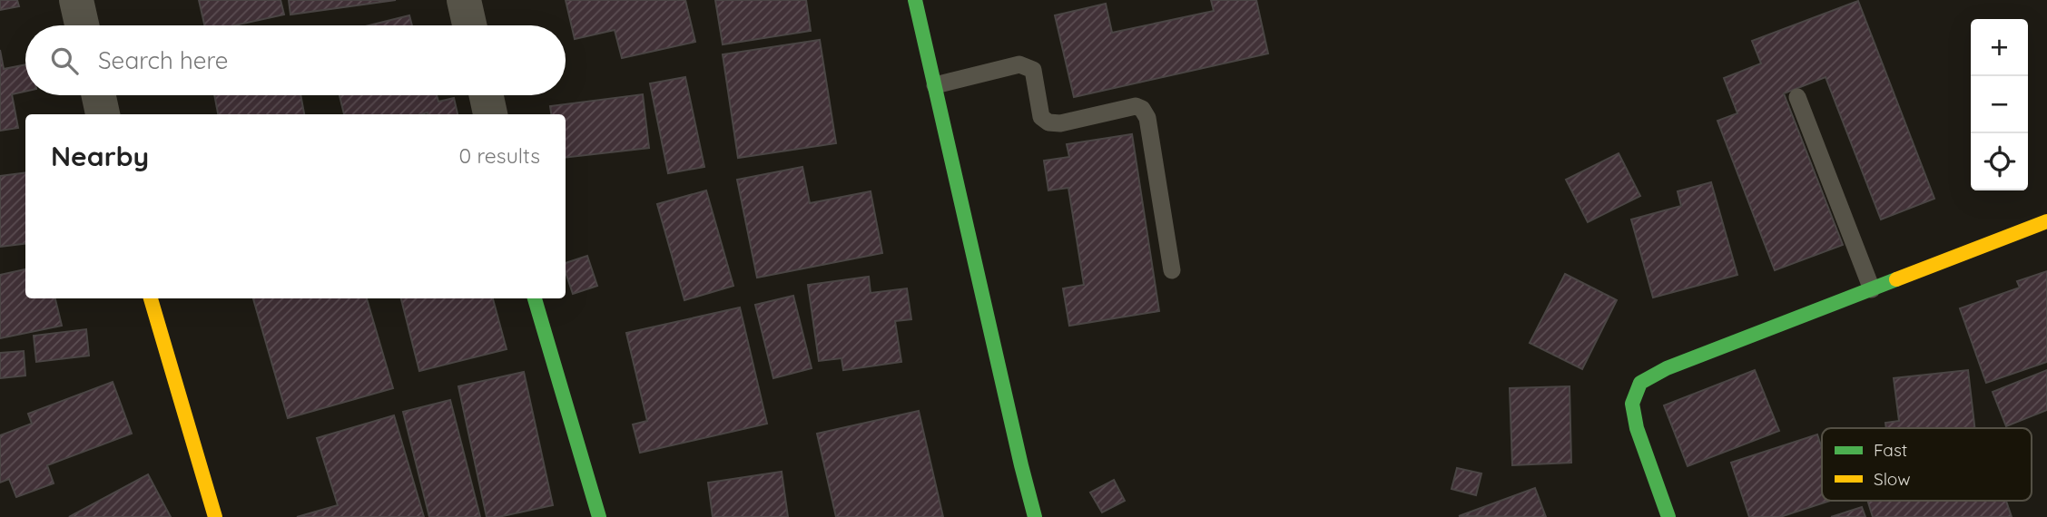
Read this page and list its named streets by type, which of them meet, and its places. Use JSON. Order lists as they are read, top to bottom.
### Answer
{
  "legend": ["Fast", "Slow"],
  "page": {
    "map_buttons": ["+", "−"],
    "search": "Search here",
    "heading": ["Nearby", "0 results"]
  }
}
